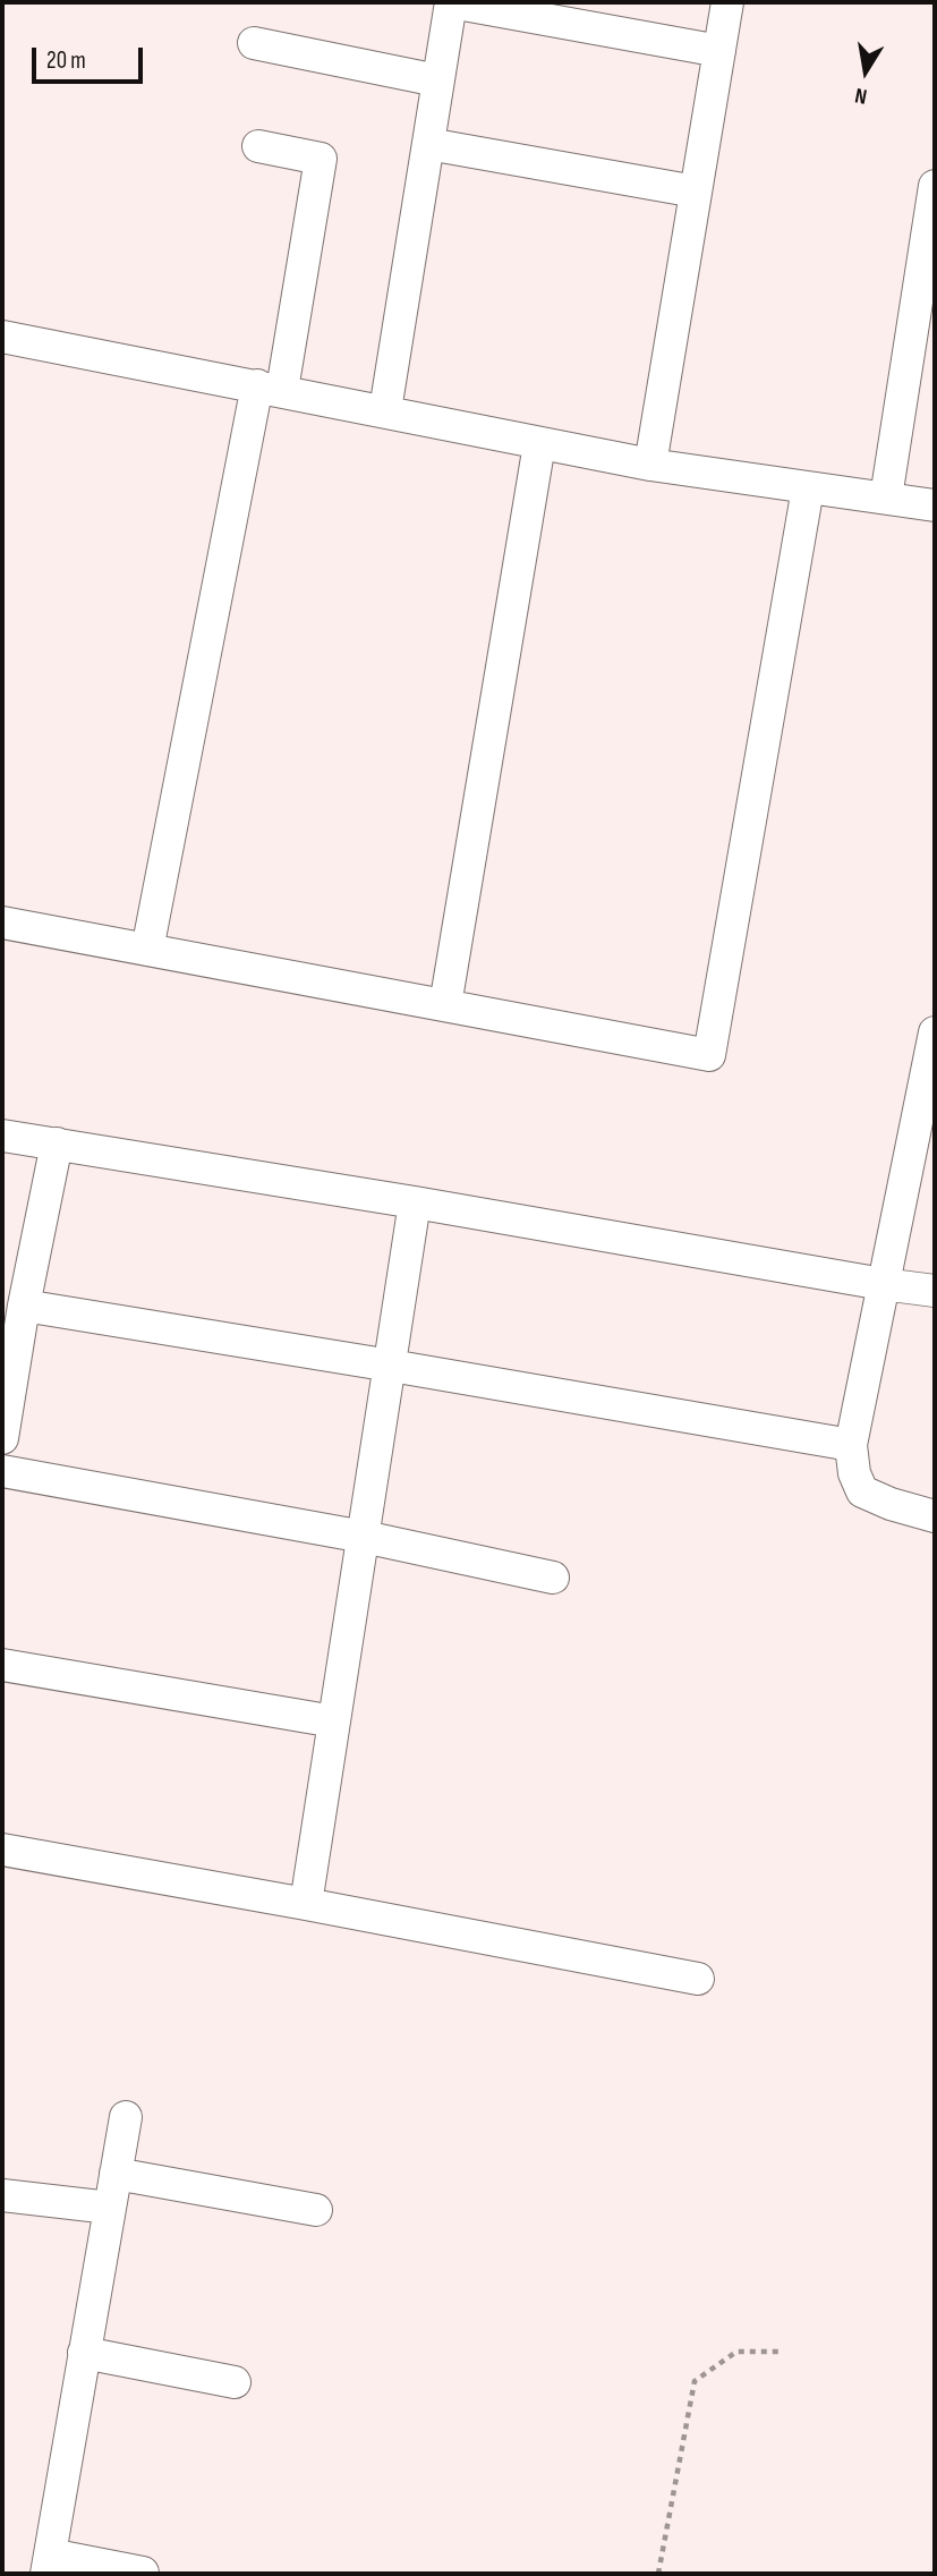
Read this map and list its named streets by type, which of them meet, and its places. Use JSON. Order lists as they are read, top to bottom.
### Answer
{
  "scale_bar": "20 m",
  "north": "bottom"
}
